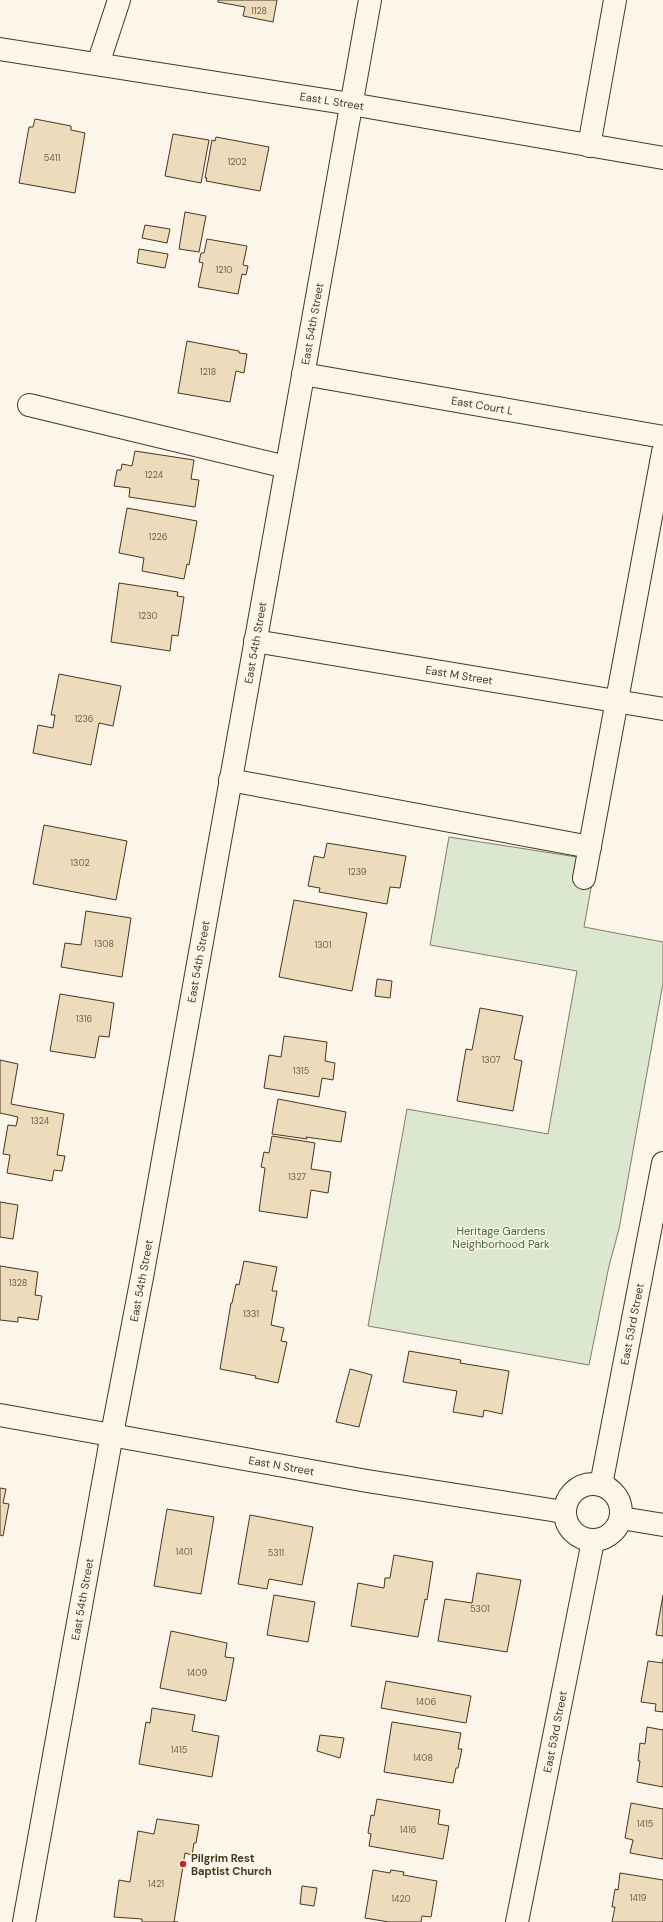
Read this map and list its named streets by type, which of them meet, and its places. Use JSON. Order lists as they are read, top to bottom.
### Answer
{
  "streets": {
    "street": [
      "East L Street",
      "East 54th Street",
      "East Court L",
      "East M Street",
      "East 53rd Street",
      "East N Street"
    ]
  },
  "crossings": [
    ["East L Street", "East 54th Street"],
    ["East 54th Street", "East Court L"],
    ["East 54th Street", "East M Street"],
    ["East 54th Street", "East N Street"],
    ["East 53rd Street", "East N Street"]
  ],
  "parks": ["Heritage Gardens Neighborhood Park"],
  "places": ["Pilgrim Rest Baptist Church"],
  "house_numbers": [
    "1128",
    "5411",
    "1202",
    "1210",
    "1218",
    "1224",
    "1226",
    "1230",
    "1236",
    "1302",
    "1239",
    "1308",
    "1301",
    "1316",
    "1307",
    "1315",
    "1324",
    "1327",
    "1328",
    "1331",
    "1401",
    "5311",
    "5301",
    "1409",
    "1406",
    "1415",
    "1408",
    "1415",
    "1416",
    "1421",
    "1419",
    "1420"
  ]
}
